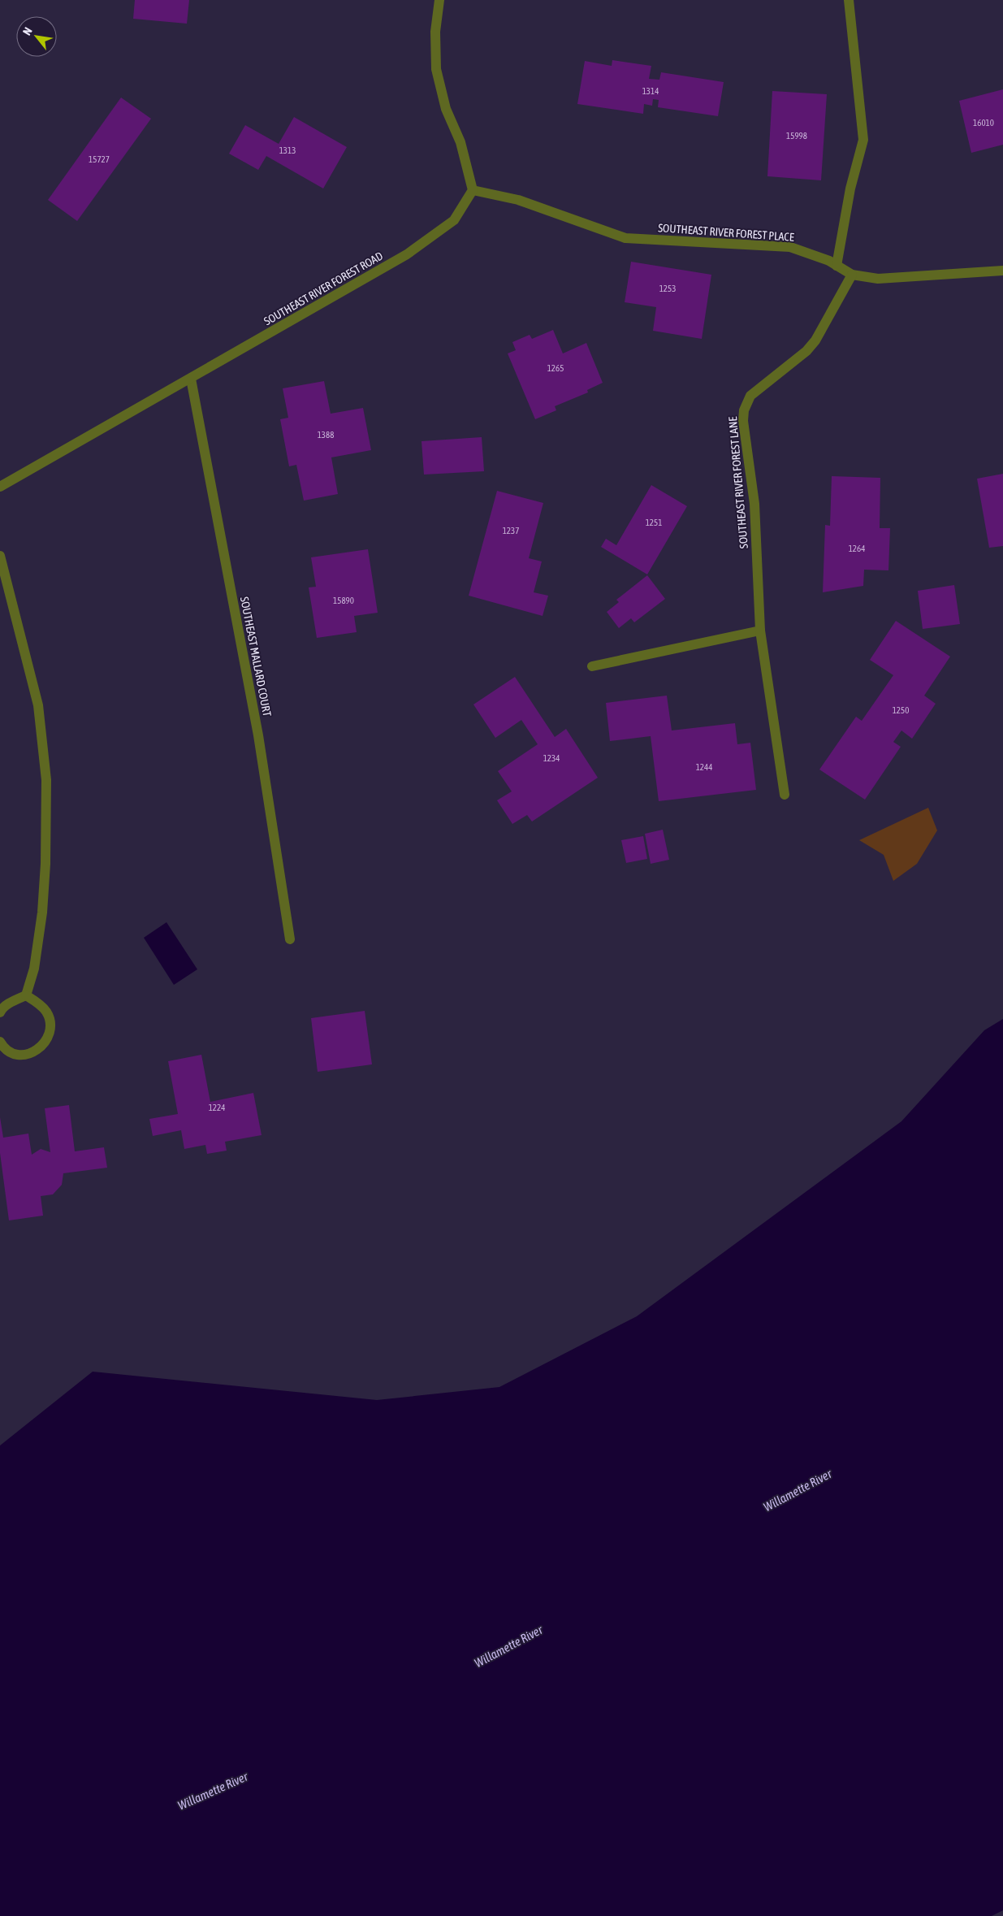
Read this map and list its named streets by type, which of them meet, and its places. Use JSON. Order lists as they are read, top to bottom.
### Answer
{
  "streets": {
    "street": [
      "SOUTHEAST RIVER FOREST PLACE",
      "SOUTHEAST RIVER FOREST ROAD",
      "SOUTHEAST RIVER FOREST LANE",
      "SOUTHEAST MALLARD COURT"
    ]
  },
  "crossings": [
    ["SOUTHEAST RIVER FOREST PLACE", "SOUTHEAST RIVER FOREST ROAD"],
    ["SOUTHEAST RIVER FOREST PLACE", "SOUTHEAST RIVER FOREST LANE"],
    ["SOUTHEAST RIVER FOREST ROAD", "SOUTHEAST MALLARD COURT"]
  ],
  "water": ["Willamette River"],
  "house_numbers": [
    "1314",
    "16010",
    "15998",
    "1313",
    "15727",
    "1253",
    "1265",
    "1388",
    "1251",
    "1237",
    "1264",
    "15890",
    "1250",
    "1234",
    "1244",
    "1224"
  ],
  "north": "top left"
}
